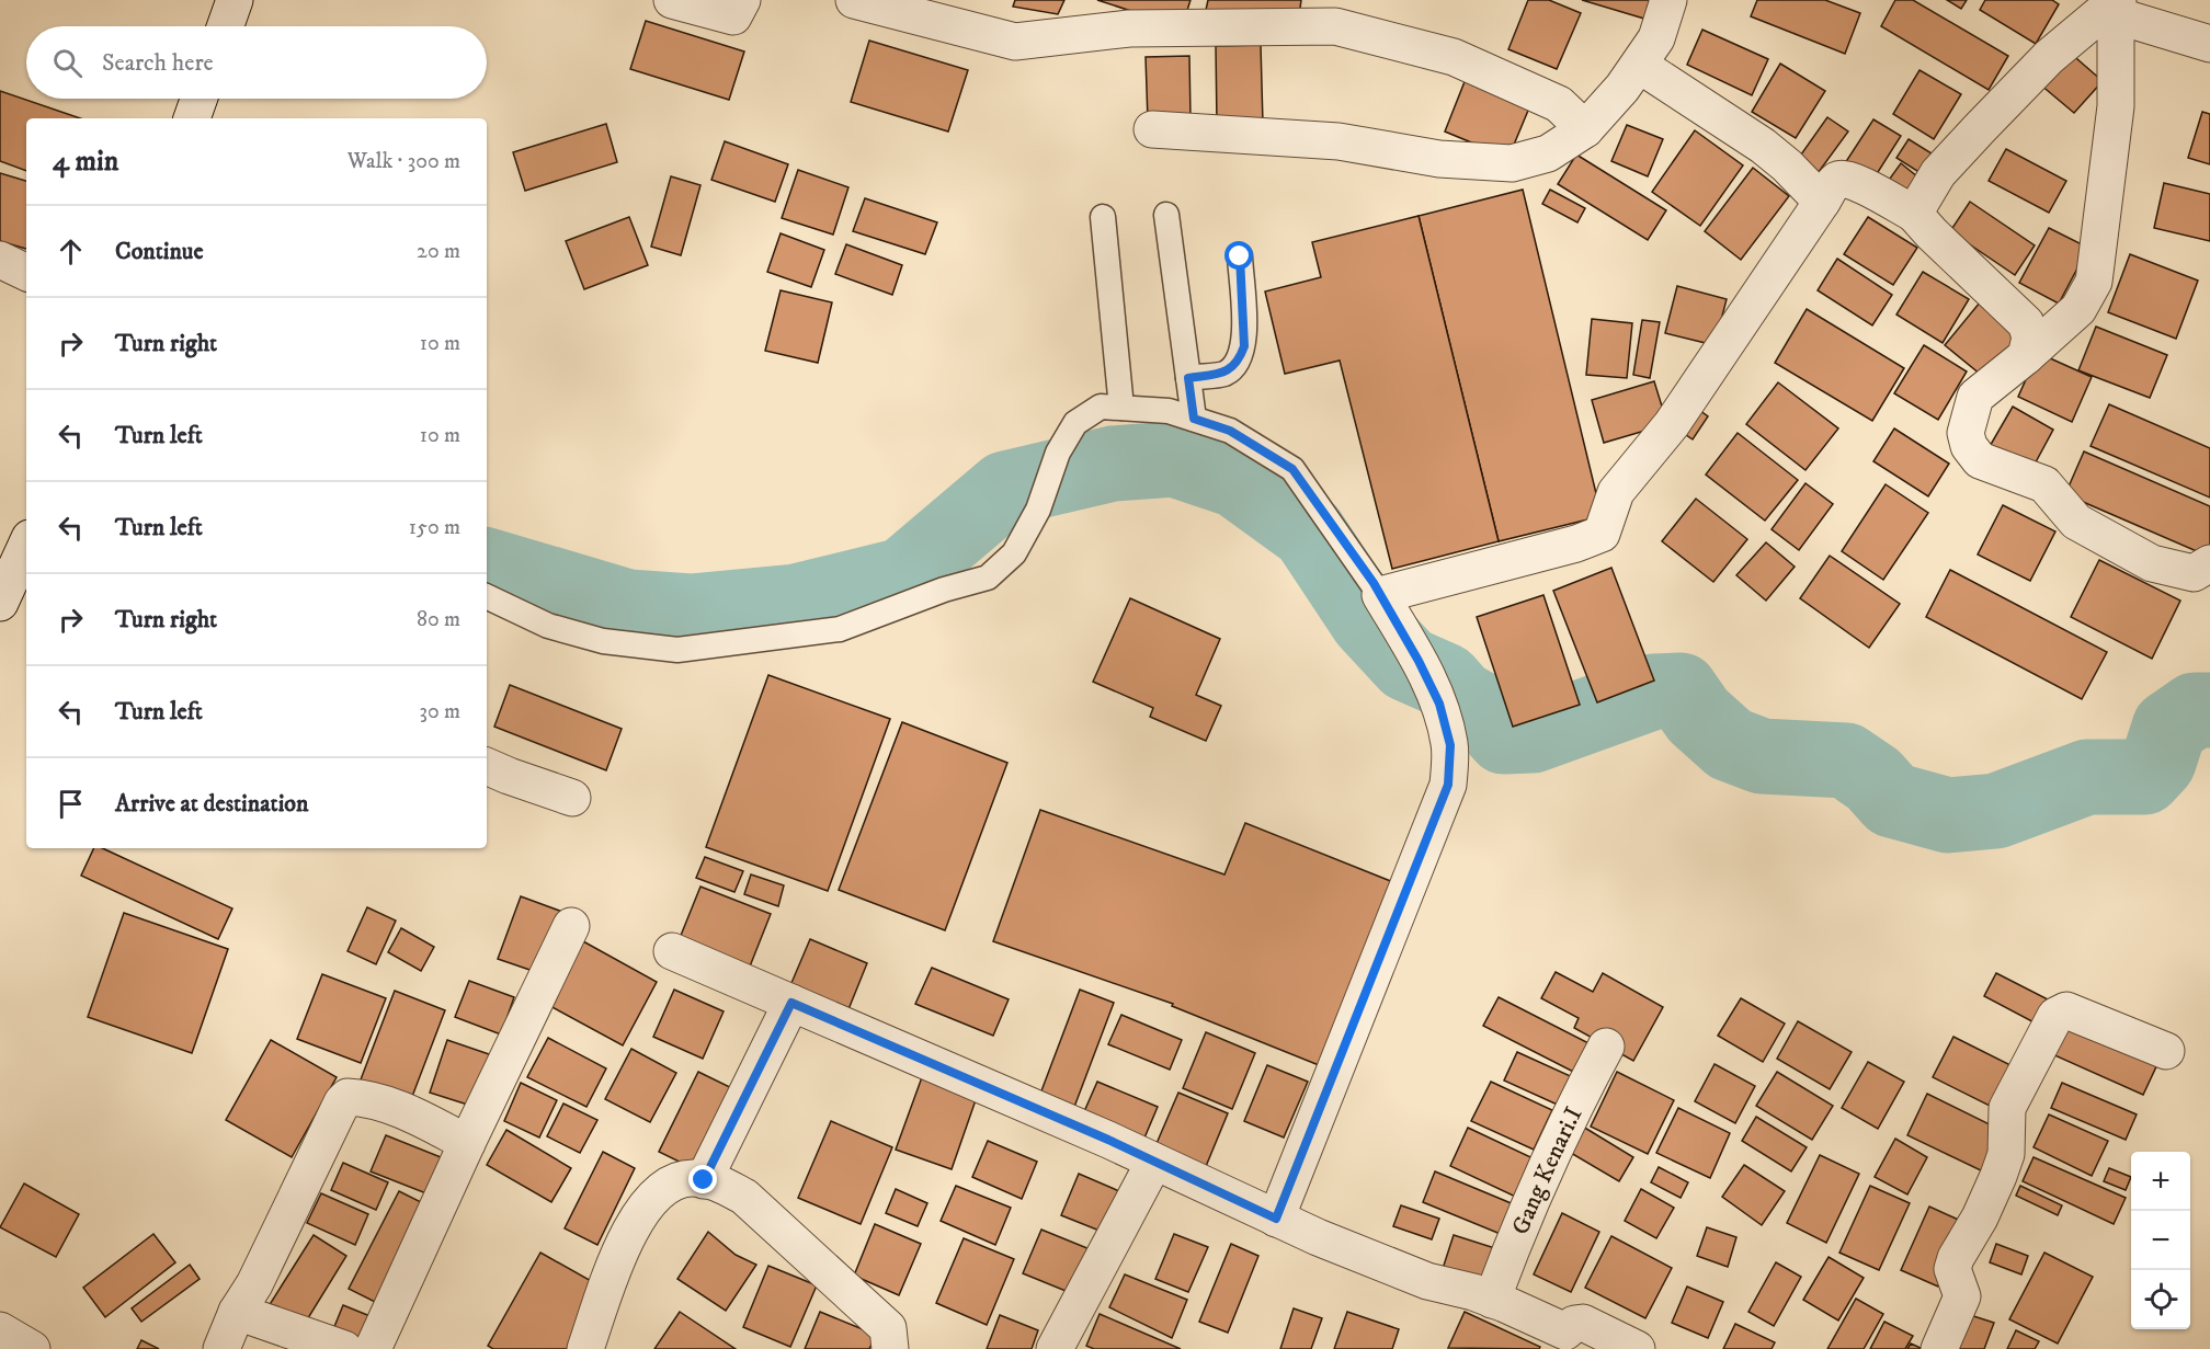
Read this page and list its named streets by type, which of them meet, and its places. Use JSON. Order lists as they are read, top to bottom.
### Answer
{
  "streets": {
    "street": ["Gang Kenari.I"]
  },
  "page": {
    "search": "Search here",
    "heading": ["4 min", "Walk · 300 m"],
    "list": [
      ["Continue", "20 m"],
      ["Turn right", "10 m"],
      ["Turn left", "10 m"],
      ["Turn left", "150 m"],
      ["Turn right", "80 m"],
      ["Turn left", "30 m"],
      "Arrive at destination"
    ],
    "map_buttons": ["+", "−"]
  }
}
